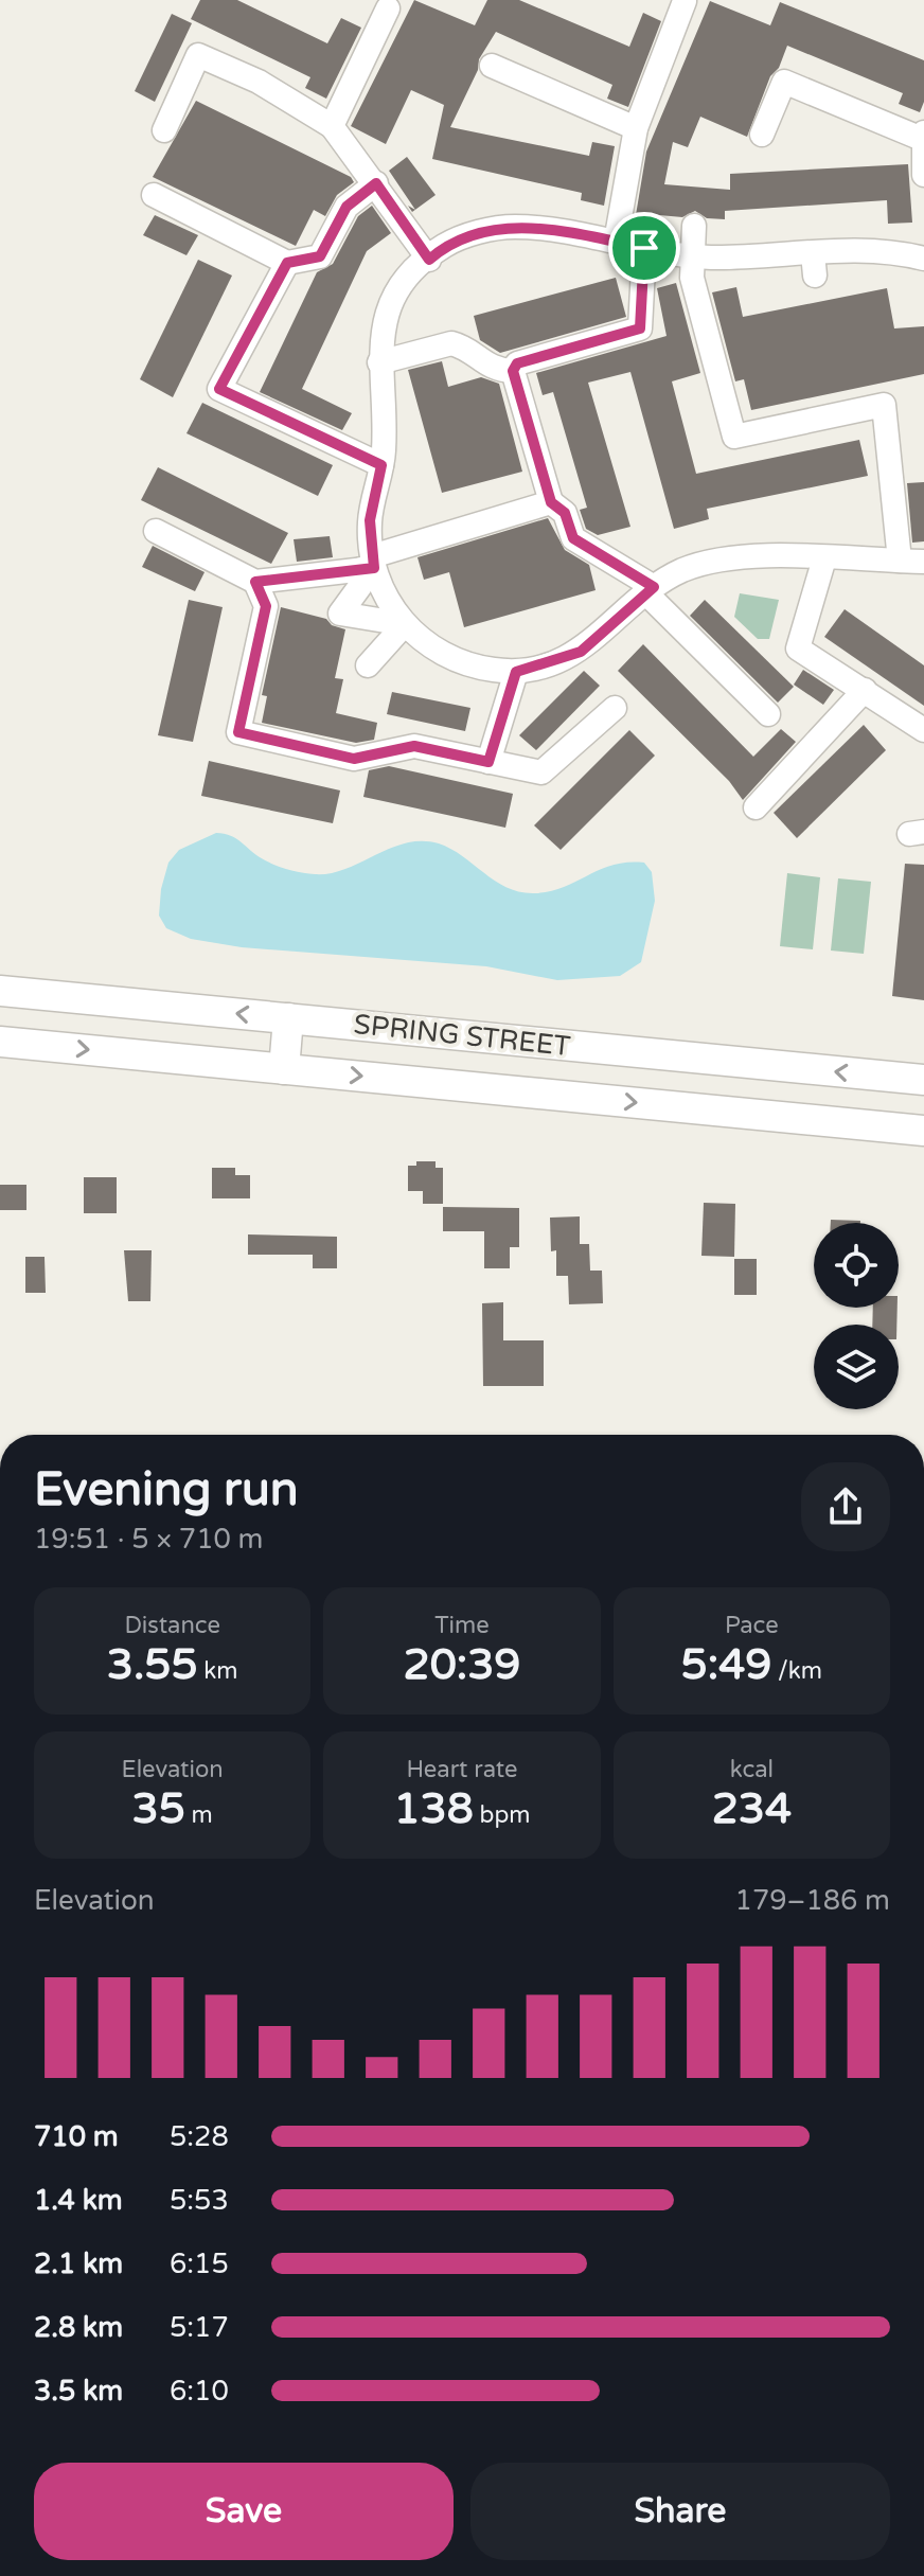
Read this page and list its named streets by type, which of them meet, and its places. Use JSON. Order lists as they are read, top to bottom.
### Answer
{
  "streets": {
    "main road": ["SPRING STREET"]
  },
  "page": {
    "heading": ["Evening run", "19:51 · 5 × 710 m"],
    "stats": [
      ["Distance", "3.55 km"],
      ["Time", "20:39"],
      ["Pace", "5:49 /km"],
      ["Elevation", "35 m"],
      ["Heart rate", "138 bpm"],
      ["kcal", "234"]
    ],
    "chart": ["Elevation", "179–186 m"],
    "list": [
      {
        "name": "710 m",
        "note": "5:28"
      },
      {
        "name": "1.4 km",
        "note": "5:53"
      },
      {
        "name": "2.1 km",
        "note": "6:15"
      },
      {
        "name": "2.8 km",
        "note": "5:17"
      },
      {
        "name": "3.5 km",
        "note": "6:10"
      }
    ],
    "buttons": ["Save", "Share"]
  }
}
